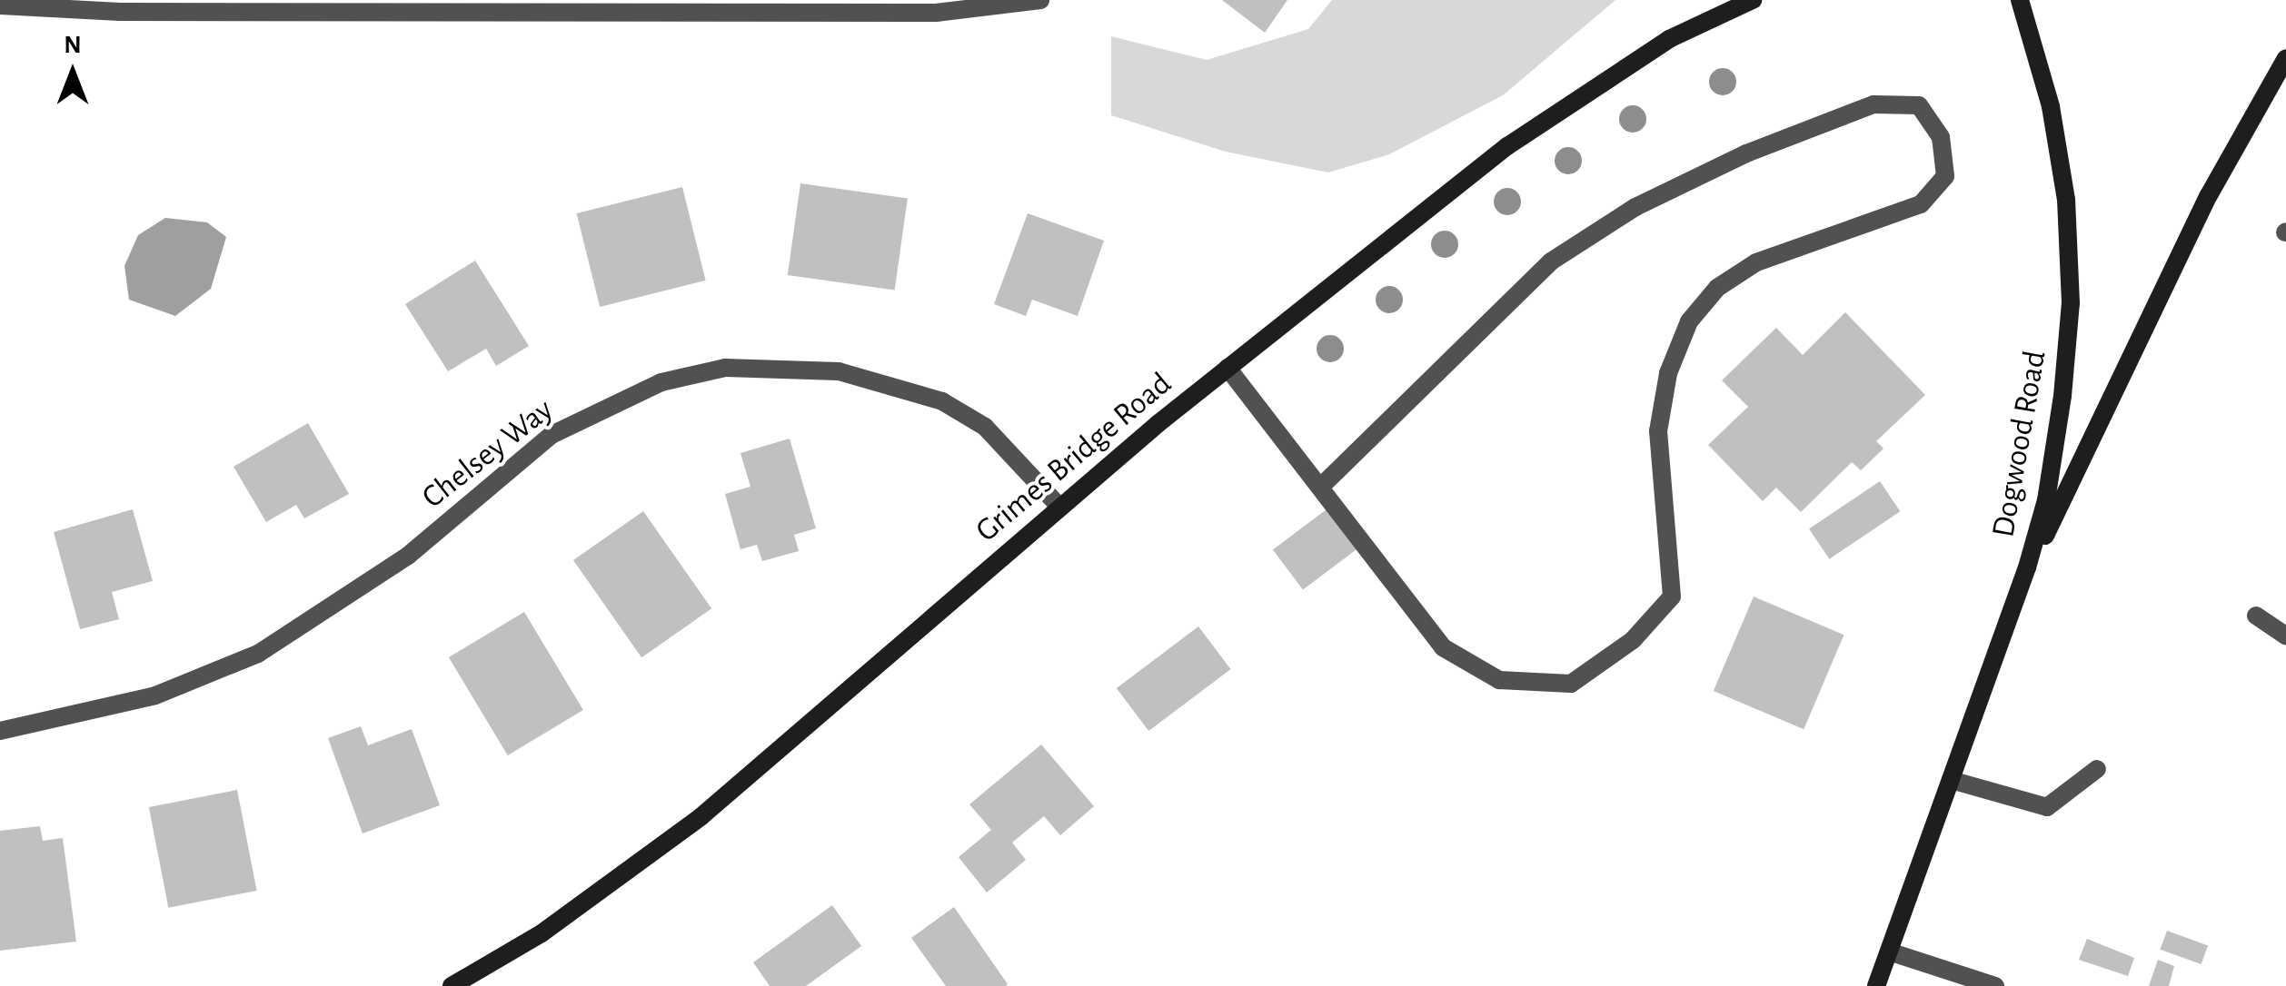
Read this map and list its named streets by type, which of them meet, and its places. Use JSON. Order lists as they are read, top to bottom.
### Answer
{
  "streets": {
    "street": ["Dogwood Road", "Chelsey Way", "Grimes Bridge Road"]
  },
  "crossings": [
    ["Chelsey Way", "Grimes Bridge Road"]
  ],
  "north": "top"
}
